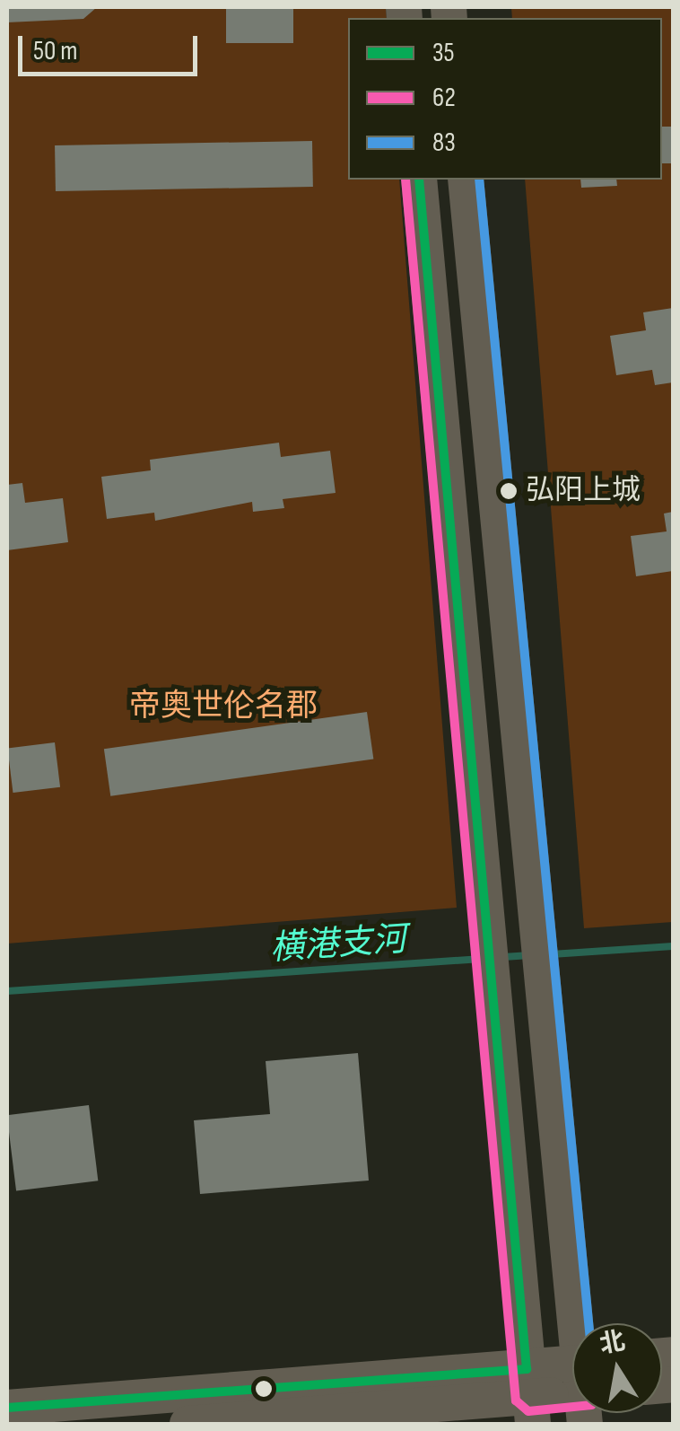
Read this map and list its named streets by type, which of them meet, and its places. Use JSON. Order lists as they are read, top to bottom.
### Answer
{
  "water": ["横港支河"],
  "parks": ["帝奥世伦名郡"],
  "places": ["弘阳上城"],
  "lines": ["transit line 35", "transit line 62", "transit line 83"],
  "legend": ["35", "62", "83"],
  "scale_bar": "50 m",
  "north": "top"
}
